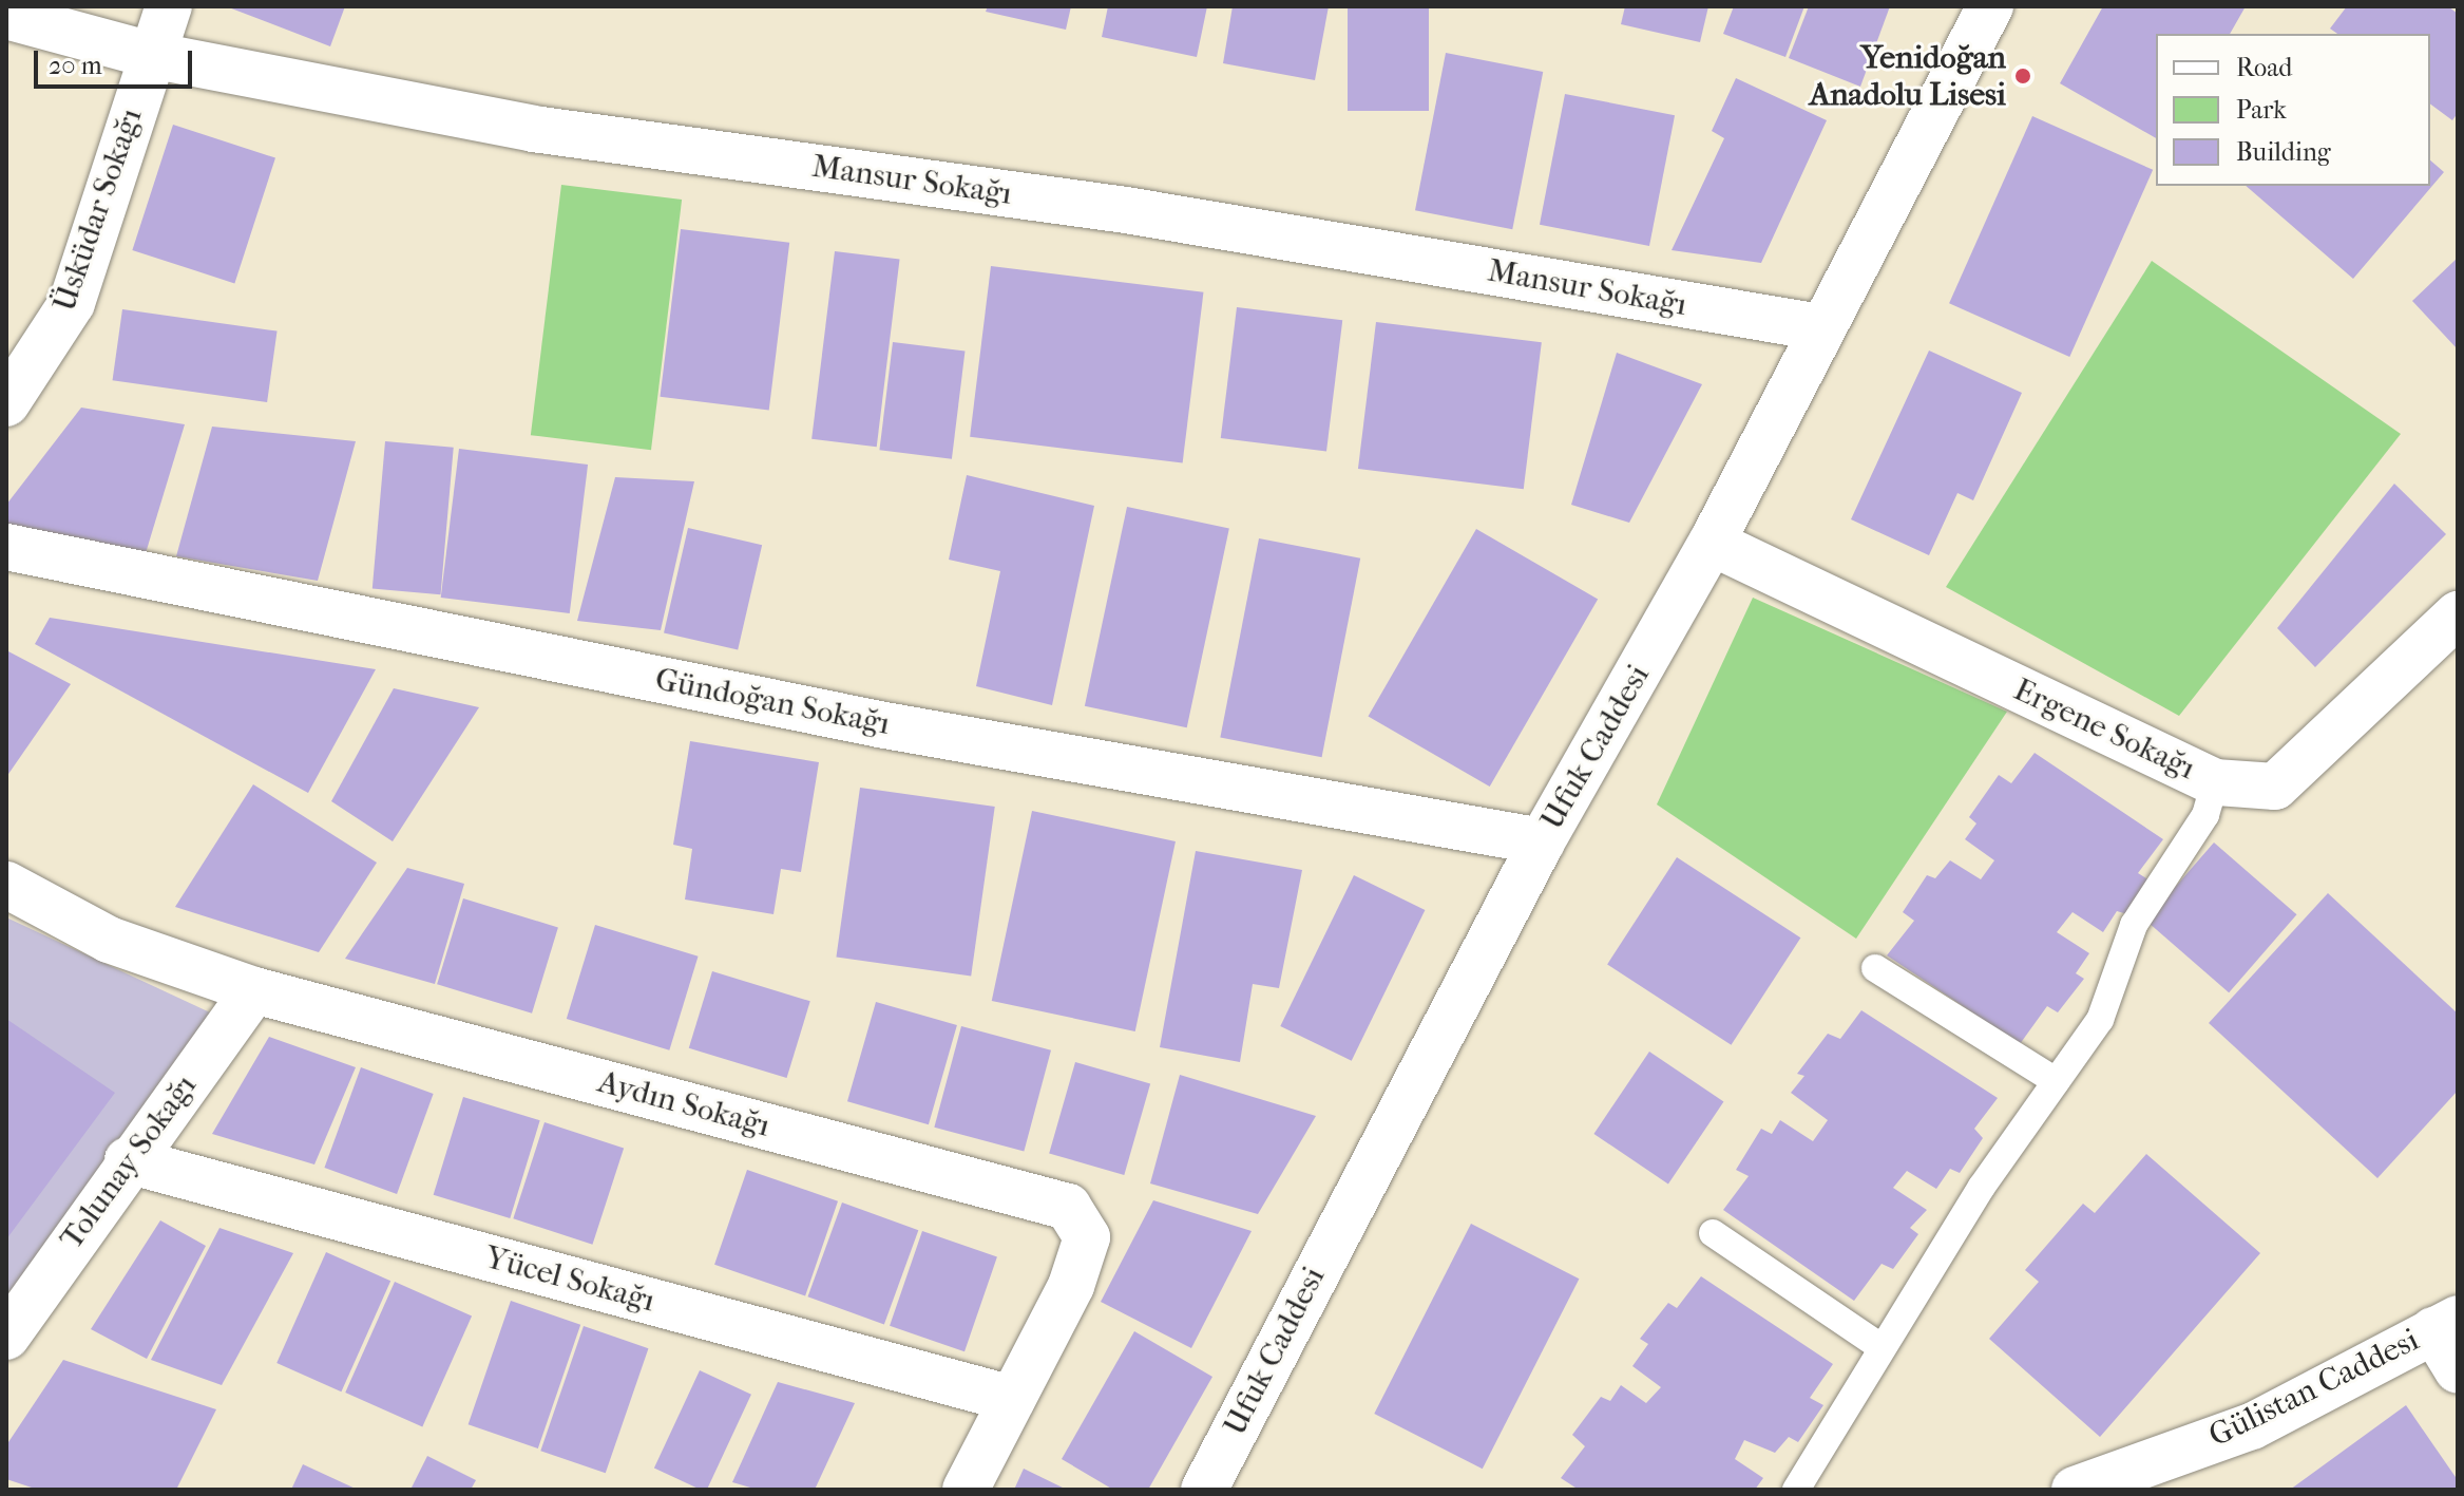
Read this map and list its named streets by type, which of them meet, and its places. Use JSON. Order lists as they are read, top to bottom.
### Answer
{
  "streets": {
    "street": [
      "Mansur Sokağı",
      "Üsküdar Sokağı",
      "Gündoğan Sokağı",
      "Ergene Sokağı",
      "Ufuk Caddesi",
      "Aydın Sokağı",
      "Tolunay Sokağı",
      "Yücel Sokağı",
      "Gülistan Caddesi"
    ]
  },
  "crossings": [
    ["Mansur Sokağı", "Üsküdar Sokağı"],
    ["Mansur Sokağı", "Ufuk Caddesi"],
    ["Gündoğan Sokağı", "Ufuk Caddesi"],
    ["Ergene Sokağı", "Ufuk Caddesi"],
    ["Aydın Sokağı", "Tolunay Sokağı"],
    ["Aydın Sokağı", "Yücel Sokağı"],
    ["Tolunay Sokağı", "Yücel Sokağı"]
  ],
  "places": ["Yenidoğan Anadolu Lisesi"],
  "legend": ["Road", "Park", "Building"],
  "scale_bar": "20 m"
}
